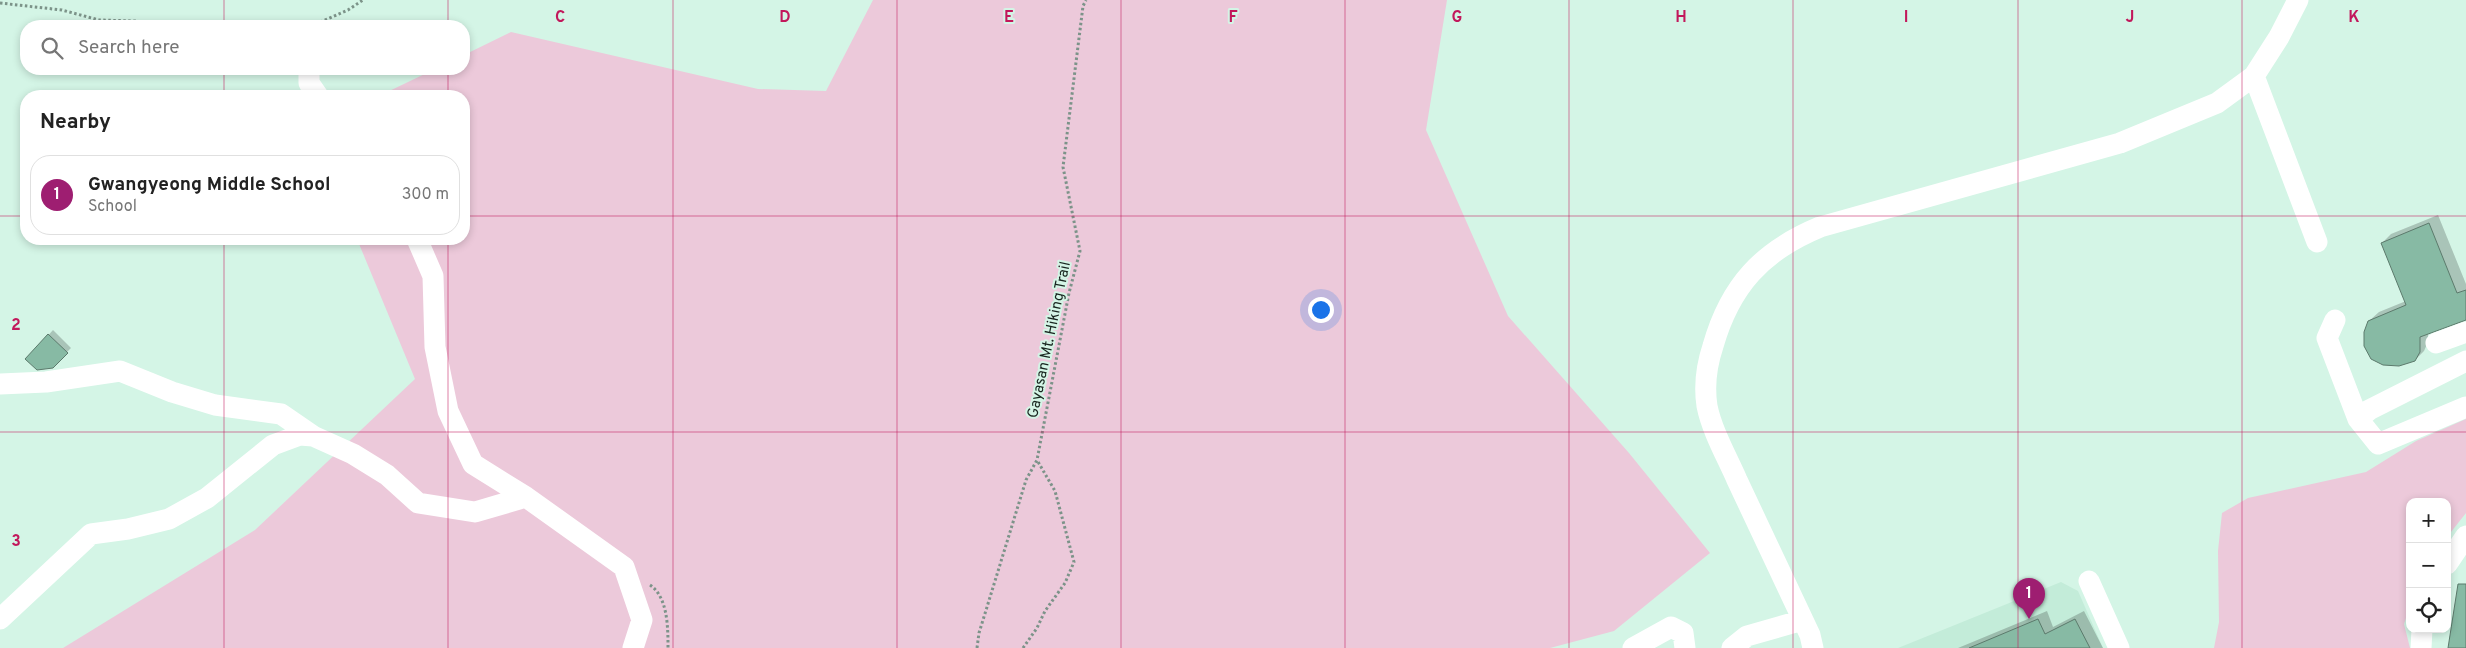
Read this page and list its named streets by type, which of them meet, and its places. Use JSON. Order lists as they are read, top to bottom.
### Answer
{
  "streets": {
    "path": ["Gayasan Mt. Hiking Trail"]
  },
  "page": {
    "search": "Search here",
    "heading": "Nearby",
    "list": [
      {
        "mark": "1",
        "name": "Gwangyeong Middle School",
        "note": "School",
        "value": "300 m"
      }
    ],
    "map_buttons": ["+", "−"],
    "pins": "1"
  },
  "grid": {
    "columns": [
      "C",
      "D",
      "E",
      "F",
      "G",
      "H",
      "I",
      "J",
      "K"
    ],
    "rows": ["2", "3"]
  }
}
